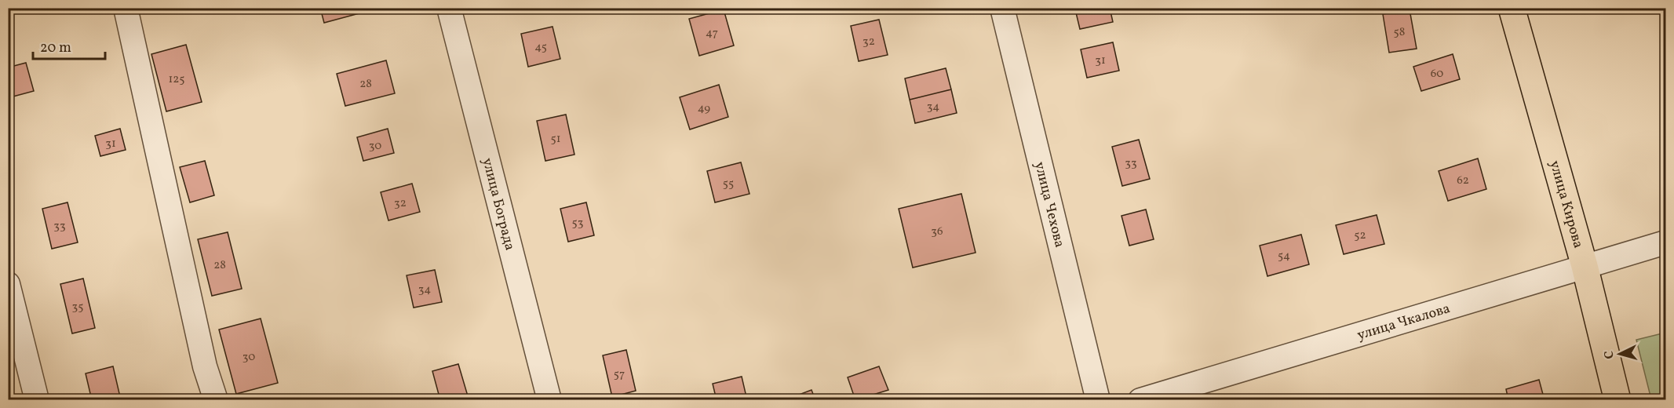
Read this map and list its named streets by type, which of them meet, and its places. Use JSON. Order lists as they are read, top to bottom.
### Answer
{
  "streets": {
    "main road": ["улица Кирова"],
    "street": ["улица Бограда", "улица Чехова", "улица Чкалова"]
  },
  "crossings": [
    ["улица Кирова", "улица Чкалова"]
  ],
  "house_numbers": [
    "58",
    "47",
    "32",
    "45",
    "31",
    "60",
    "125",
    "28",
    "34",
    "49",
    "51",
    "31",
    "30",
    "33",
    "62",
    "55",
    "32",
    "53",
    "33",
    "36",
    "52",
    "54",
    "28",
    "34",
    "35",
    "30",
    "57"
  ],
  "scale_bar": "20 m",
  "north": "left"
}
